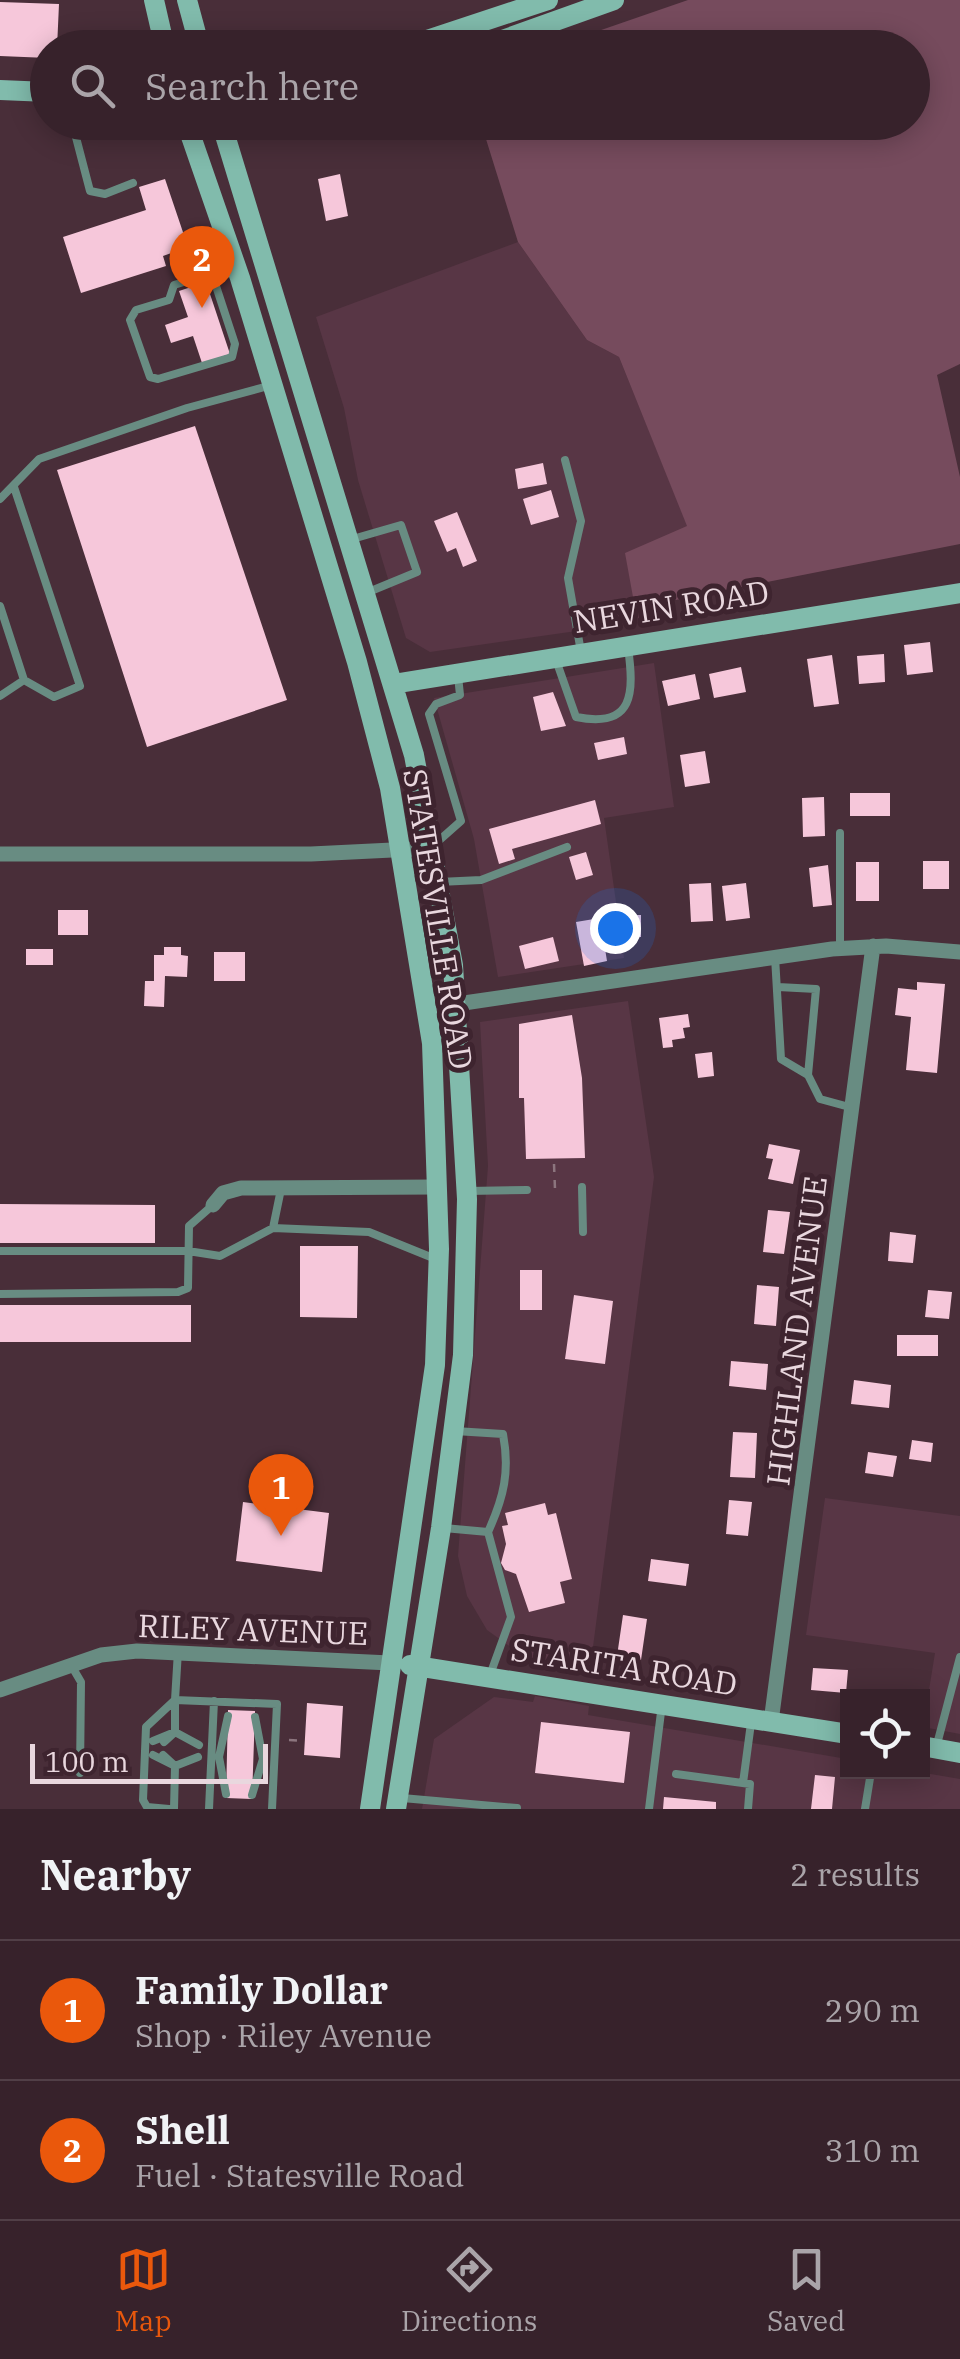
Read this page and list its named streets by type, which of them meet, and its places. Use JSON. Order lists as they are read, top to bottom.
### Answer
{
  "streets": {
    "main road": ["NEVIN ROAD", "STATESVILLE ROAD", "STARITA ROAD"],
    "street": ["HIGHLAND AVENUE", "RILEY AVENUE"]
  },
  "crossings": [
    ["NEVIN ROAD", "STATESVILLE ROAD"],
    ["STATESVILLE ROAD", "RILEY AVENUE"],
    ["STATESVILLE ROAD", "STARITA ROAD"],
    ["HIGHLAND AVENUE", "STARITA ROAD"],
    ["RILEY AVENUE", "STARITA ROAD"]
  ],
  "scale_bar": "100 m",
  "page": {
    "search": "Search here",
    "pins": ["2", "1"],
    "scale": "100 m",
    "heading": ["Nearby", "2 results"],
    "list": [
      {
        "mark": "1",
        "name": "Family Dollar",
        "note": "Shop · Riley Avenue",
        "value": "290 m"
      },
      {
        "mark": "2",
        "name": "Shell",
        "note": "Fuel · Statesville Road",
        "value": "310 m"
      }
    ],
    "nav": ["Map", "Directions", "Saved"]
  }
}
